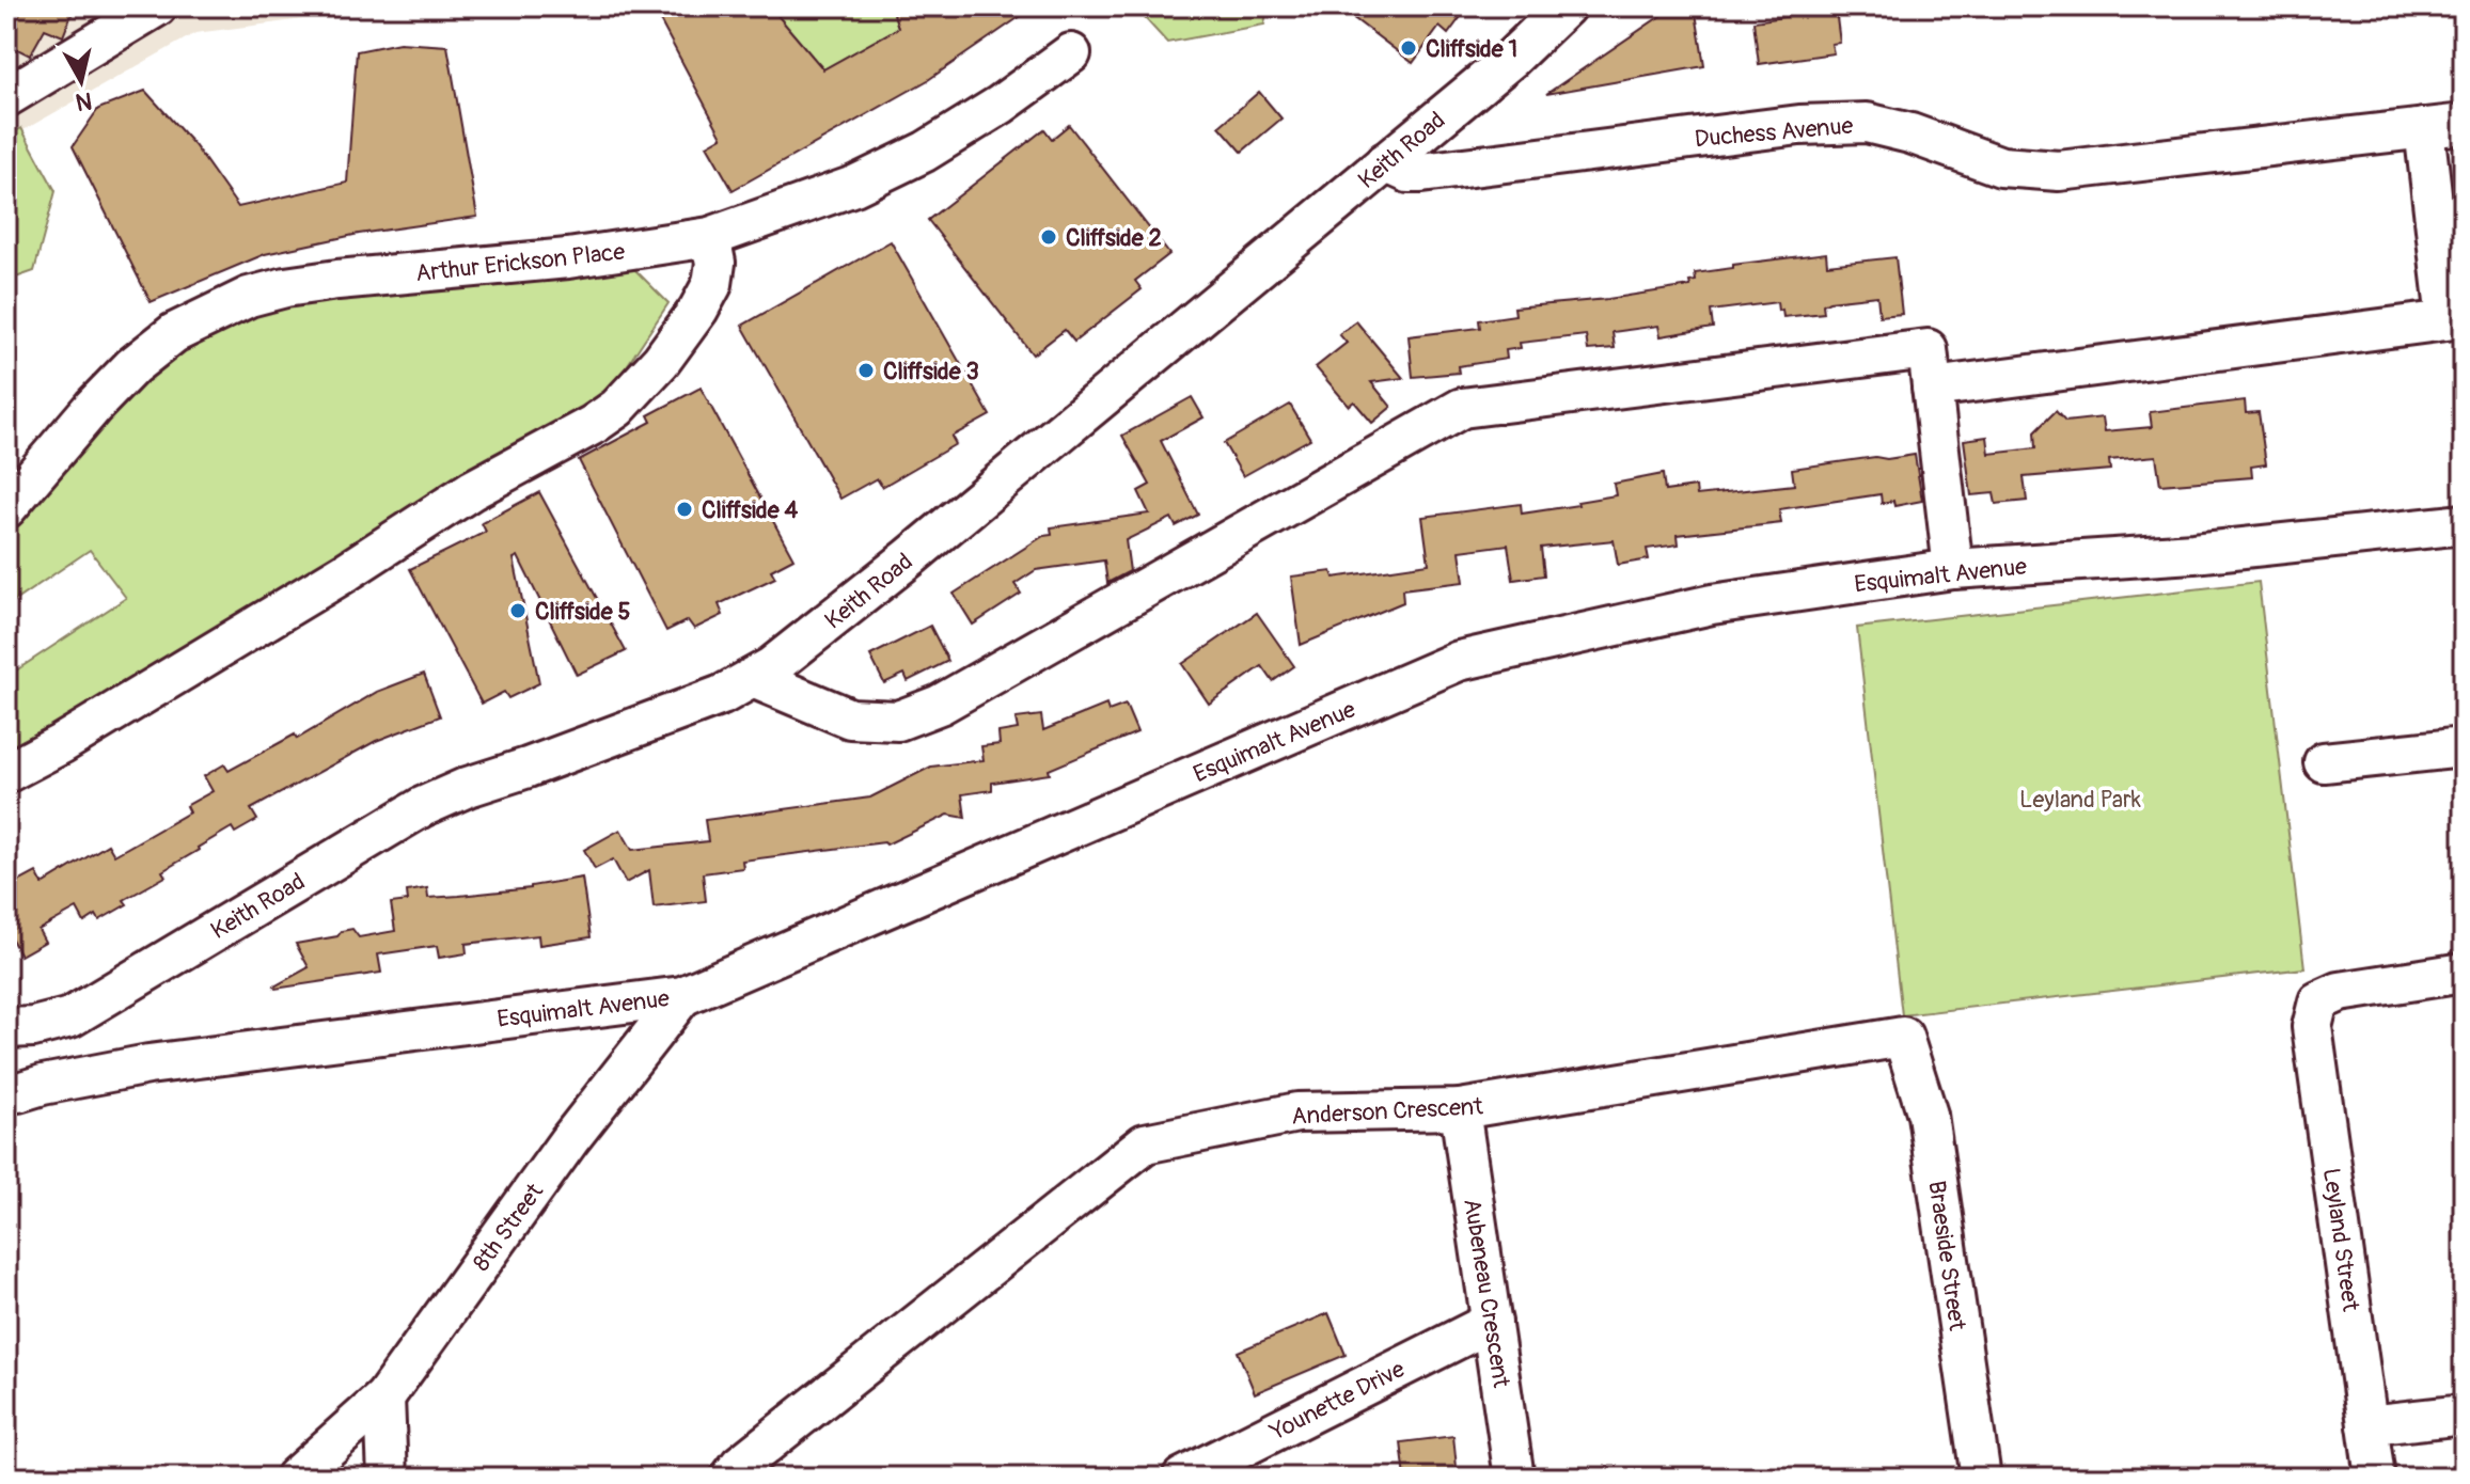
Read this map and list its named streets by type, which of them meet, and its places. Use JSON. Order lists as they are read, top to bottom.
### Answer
{
  "streets": {
    "street": [
      "Duchess Avenue",
      "Keith Road",
      "Arthur Erickson Place",
      "Esquimalt Avenue",
      "Anderson Crescent",
      "8th Street",
      "Leyland Street",
      "Braeside Street",
      "Aubeneau Crescent",
      "Younette Drive"
    ]
  },
  "crossings": [
    ["Duchess Avenue", "Keith Road"],
    ["Keith Road", "Esquimalt Avenue"],
    ["Esquimalt Avenue", "8th Street"],
    ["Anderson Crescent", "Braeside Street"],
    ["Anderson Crescent", "Aubeneau Crescent"],
    ["Aubeneau Crescent", "Younette Drive"]
  ],
  "parks": ["Leyland Park"],
  "places": [
    "Cliffside 1",
    "Cliffside 2",
    "Cliffside 3",
    "Cliffside 4",
    "Cliffside 5"
  ],
  "north": "bottom"
}
